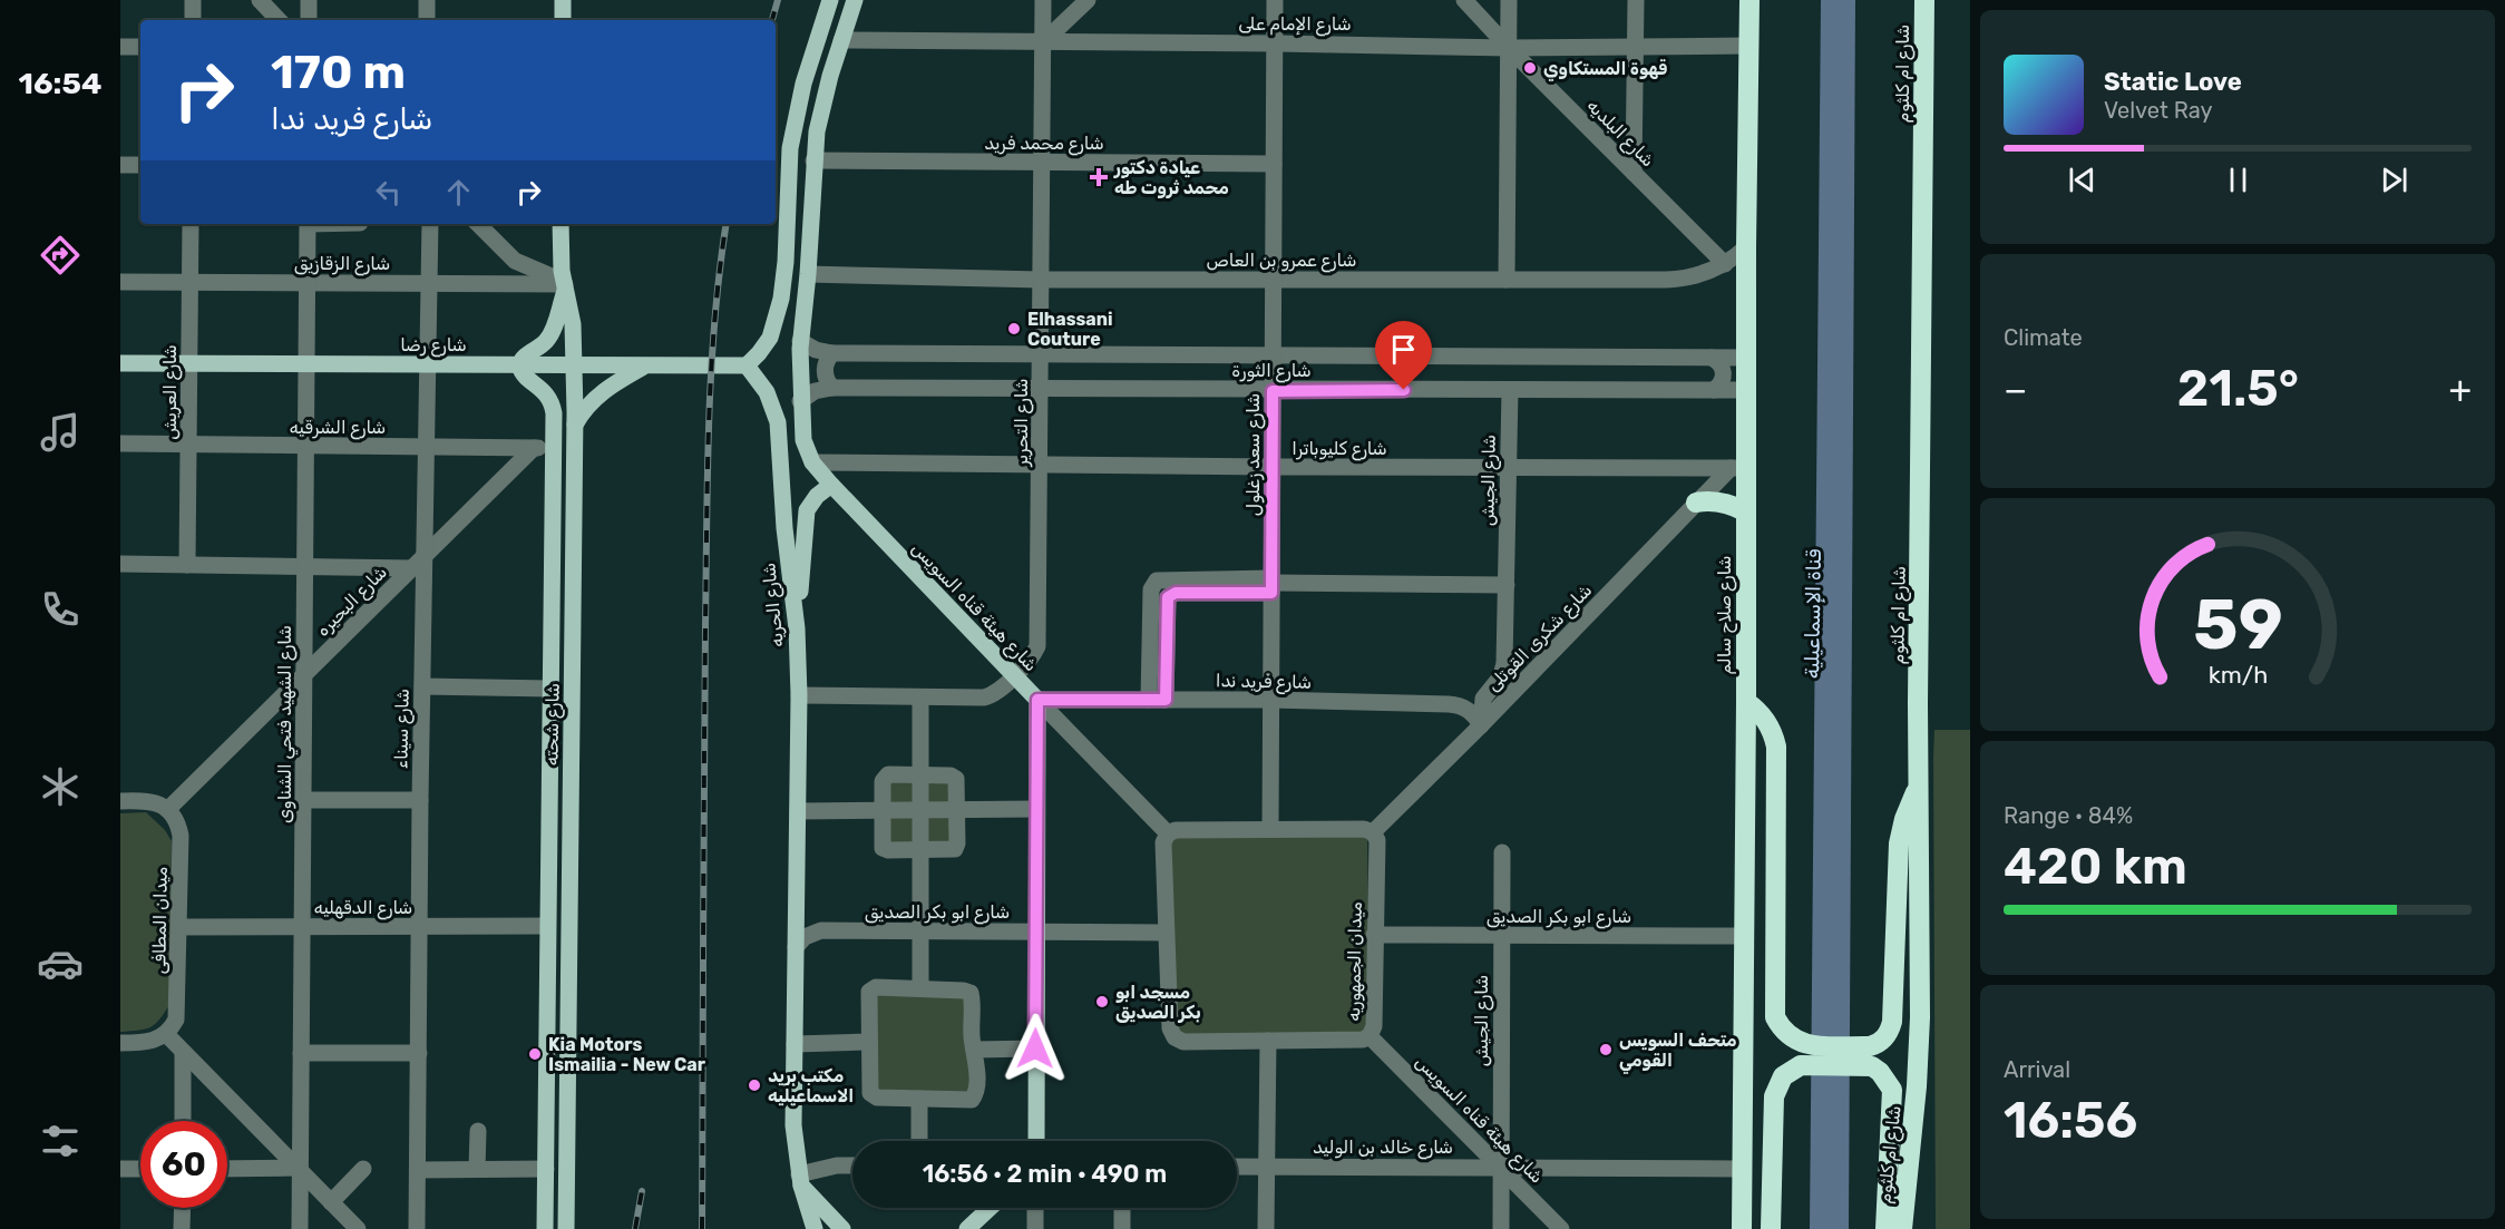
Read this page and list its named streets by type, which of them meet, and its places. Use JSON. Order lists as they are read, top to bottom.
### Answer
{
  "streets": {
    "highway": ["شارع ام كلثوم", "شارع صلاح سالم"],
    "main road": [
      "شارع رضا",
      "شارع الحريه",
      "شارع هيئة قناه السويس",
      "شارع شحته"
    ],
    "street": [
      "شارع الإمام على",
      "شارع البلديه",
      "شارع محمد فريد",
      "شارع عمرو بن العاص",
      "شارع الزقازيق",
      "شارع الثورة",
      "شارع العريش",
      "شارع التحرير",
      "شارع الشرقيه",
      "شارع كليوباترا",
      "شارع سعد زغلول",
      "شارع الجيش",
      "شارع البحيره",
      "شارع شكرى القوتلى",
      "شارع فريد ندا",
      "شارع الشهيد فتحي الشناوى",
      "شارع سيناء",
      "شارع الدقهليه",
      "شارع ابو بكر الصديق",
      "ميدان المطافى",
      "ميدان الجمهوريه",
      "شارع خالد بن الوليد"
    ]
  },
  "crossings": [
    ["شارع الإمام على", "شارع البلديه"],
    ["شارع الإمام على", "شارع التحرير"],
    ["شارع الإمام على", "شارع سعد زغلول"],
    ["شارع الإمام على", "شارع صلاح سالم"],
    ["شارع البلديه", "شارع عمرو بن العاص"],
    ["شارع محمد فريد", "شارع التحرير"],
    ["شارع محمد فريد", "شارع سعد زغلول"],
    ["شارع عمرو بن العاص", "شارع التحرير"],
    ["شارع عمرو بن العاص", "شارع سعد زغلول"],
    ["شارع عمرو بن العاص", "شارع صلاح سالم"],
    ["شارع الزقازيق", "شارع العريش"],
    ["شارع الزقازيق", "شارع الشهيد فتحي الشناوى"],
    ["شارع الزقازيق", "شارع شحته"],
    ["شارع الزقازيق", "شارع سيناء"],
    ["شارع رضا", "شارع العريش"],
    ["شارع رضا", "شارع الحريه"],
    ["شارع رضا", "شارع الشهيد فتحي الشناوى"],
    ["شارع رضا", "شارع شحته"],
    ["شارع رضا", "شارع سيناء"],
    ["شارع الثورة", "شارع التحرير"],
    ["شارع الثورة", "شارع سعد زغلول"],
    ["شارع الثورة", "شارع الجيش"],
    ["شارع الثورة", "شارع صلاح سالم"],
    ["شارع العريش", "شارع الشرقيه"],
    ["شارع التحرير", "شارع كليوباترا"],
    ["شارع التحرير", "شارع هيئة قناه السويس"],
    ["شارع الشرقيه", "شارع البحيره"],
    ["شارع الشرقيه", "شارع الشهيد فتحي الشناوى"],
    ["شارع الشرقيه", "شارع شحته"],
    ["شارع الشرقيه", "شارع سيناء"],
    ["شارع كليوباترا", "شارع سعد زغلول"],
    ["شارع كليوباترا", "شارع الجيش"],
    ["شارع كليوباترا", "شارع هيئة قناه السويس"],
    ["شارع كليوباترا", "شارع صلاح سالم"],
    ["شارع كليوباترا", "شارع شكرى القوتلى"],
    ["شارع سعد زغلول", "شارع فريد ندا"],
    ["شارع الجيش", "شارع هيئة قناه السويس"],
    ["شارع الجيش", "شارع شكرى القوتلى"],
    ["شارع الجيش", "شارع فريد ندا"],
    ["شارع الجيش", "شارع ابو بكر الصديق"],
    ["شارع الجيش", "شارع خالد بن الوليد"],
    ["شارع البحيره", "شارع الشهيد فتحي الشناوى"],
    ["شارع البحيره", "شارع سيناء"],
    ["شارع البحيره", "ميدان المطافى"],
    ["شارع الحريه", "شارع ابو بكر الصديق"],
    ["شارع هيئة قناه السويس", "شارع فريد ندا"],
    ["شارع هيئة قناه السويس", "ميدان الجمهوريه"],
    ["شارع هيئة قناه السويس", "شارع خالد بن الوليد"],
    ["شارع صلاح سالم", "شارع شكرى القوتلى"],
    ["شارع صلاح سالم", "شارع ابو بكر الصديق"],
    ["شارع صلاح سالم", "شارع خالد بن الوليد"],
    ["شارع شكرى القوتلى", "شارع فريد ندا"],
    ["شارع شكرى القوتلى", "ميدان الجمهوريه"],
    ["شارع الشهيد فتحي الشناوى", "شارع الدقهليه"],
    ["شارع شحته", "شارع الدقهليه"],
    ["شارع سيناء", "شارع الدقهليه"],
    ["شارع الدقهليه", "ميدان المطافى"],
    ["شارع ابو بكر الصديق", "ميدان الجمهوريه"]
  ],
  "water": ["قناة الإسماعيلية"],
  "places": {
    "other": [
      "قهوة المستكاوي",
      "Elhassani Couture",
      "مسجد ابو بكر الصديق",
      "متحف السويس القومي",
      "Kia Motors Ismailia - New Car",
      "مكتب بريد الاسماعيليه"
    ],
    "health": ["عيادة دكتور محمد ثروت طه"]
  },
  "page": {
    "tabs": "16:54",
    "turn": ["170 m", "شارع فريد ندا"],
    "song": ["Static Love", "Velvet Ray"],
    "tile": [
      "Climate",
      ["Range · 84%", "420 km"],
      ["Arrival", "16:56"]
    ],
    "heat": ["−", "21.5°", "+"],
    "limit": "60",
    "trip": "16:56 · 2 min · 490 m",
    "gauge": ["59", "km/h"]
  }
}
